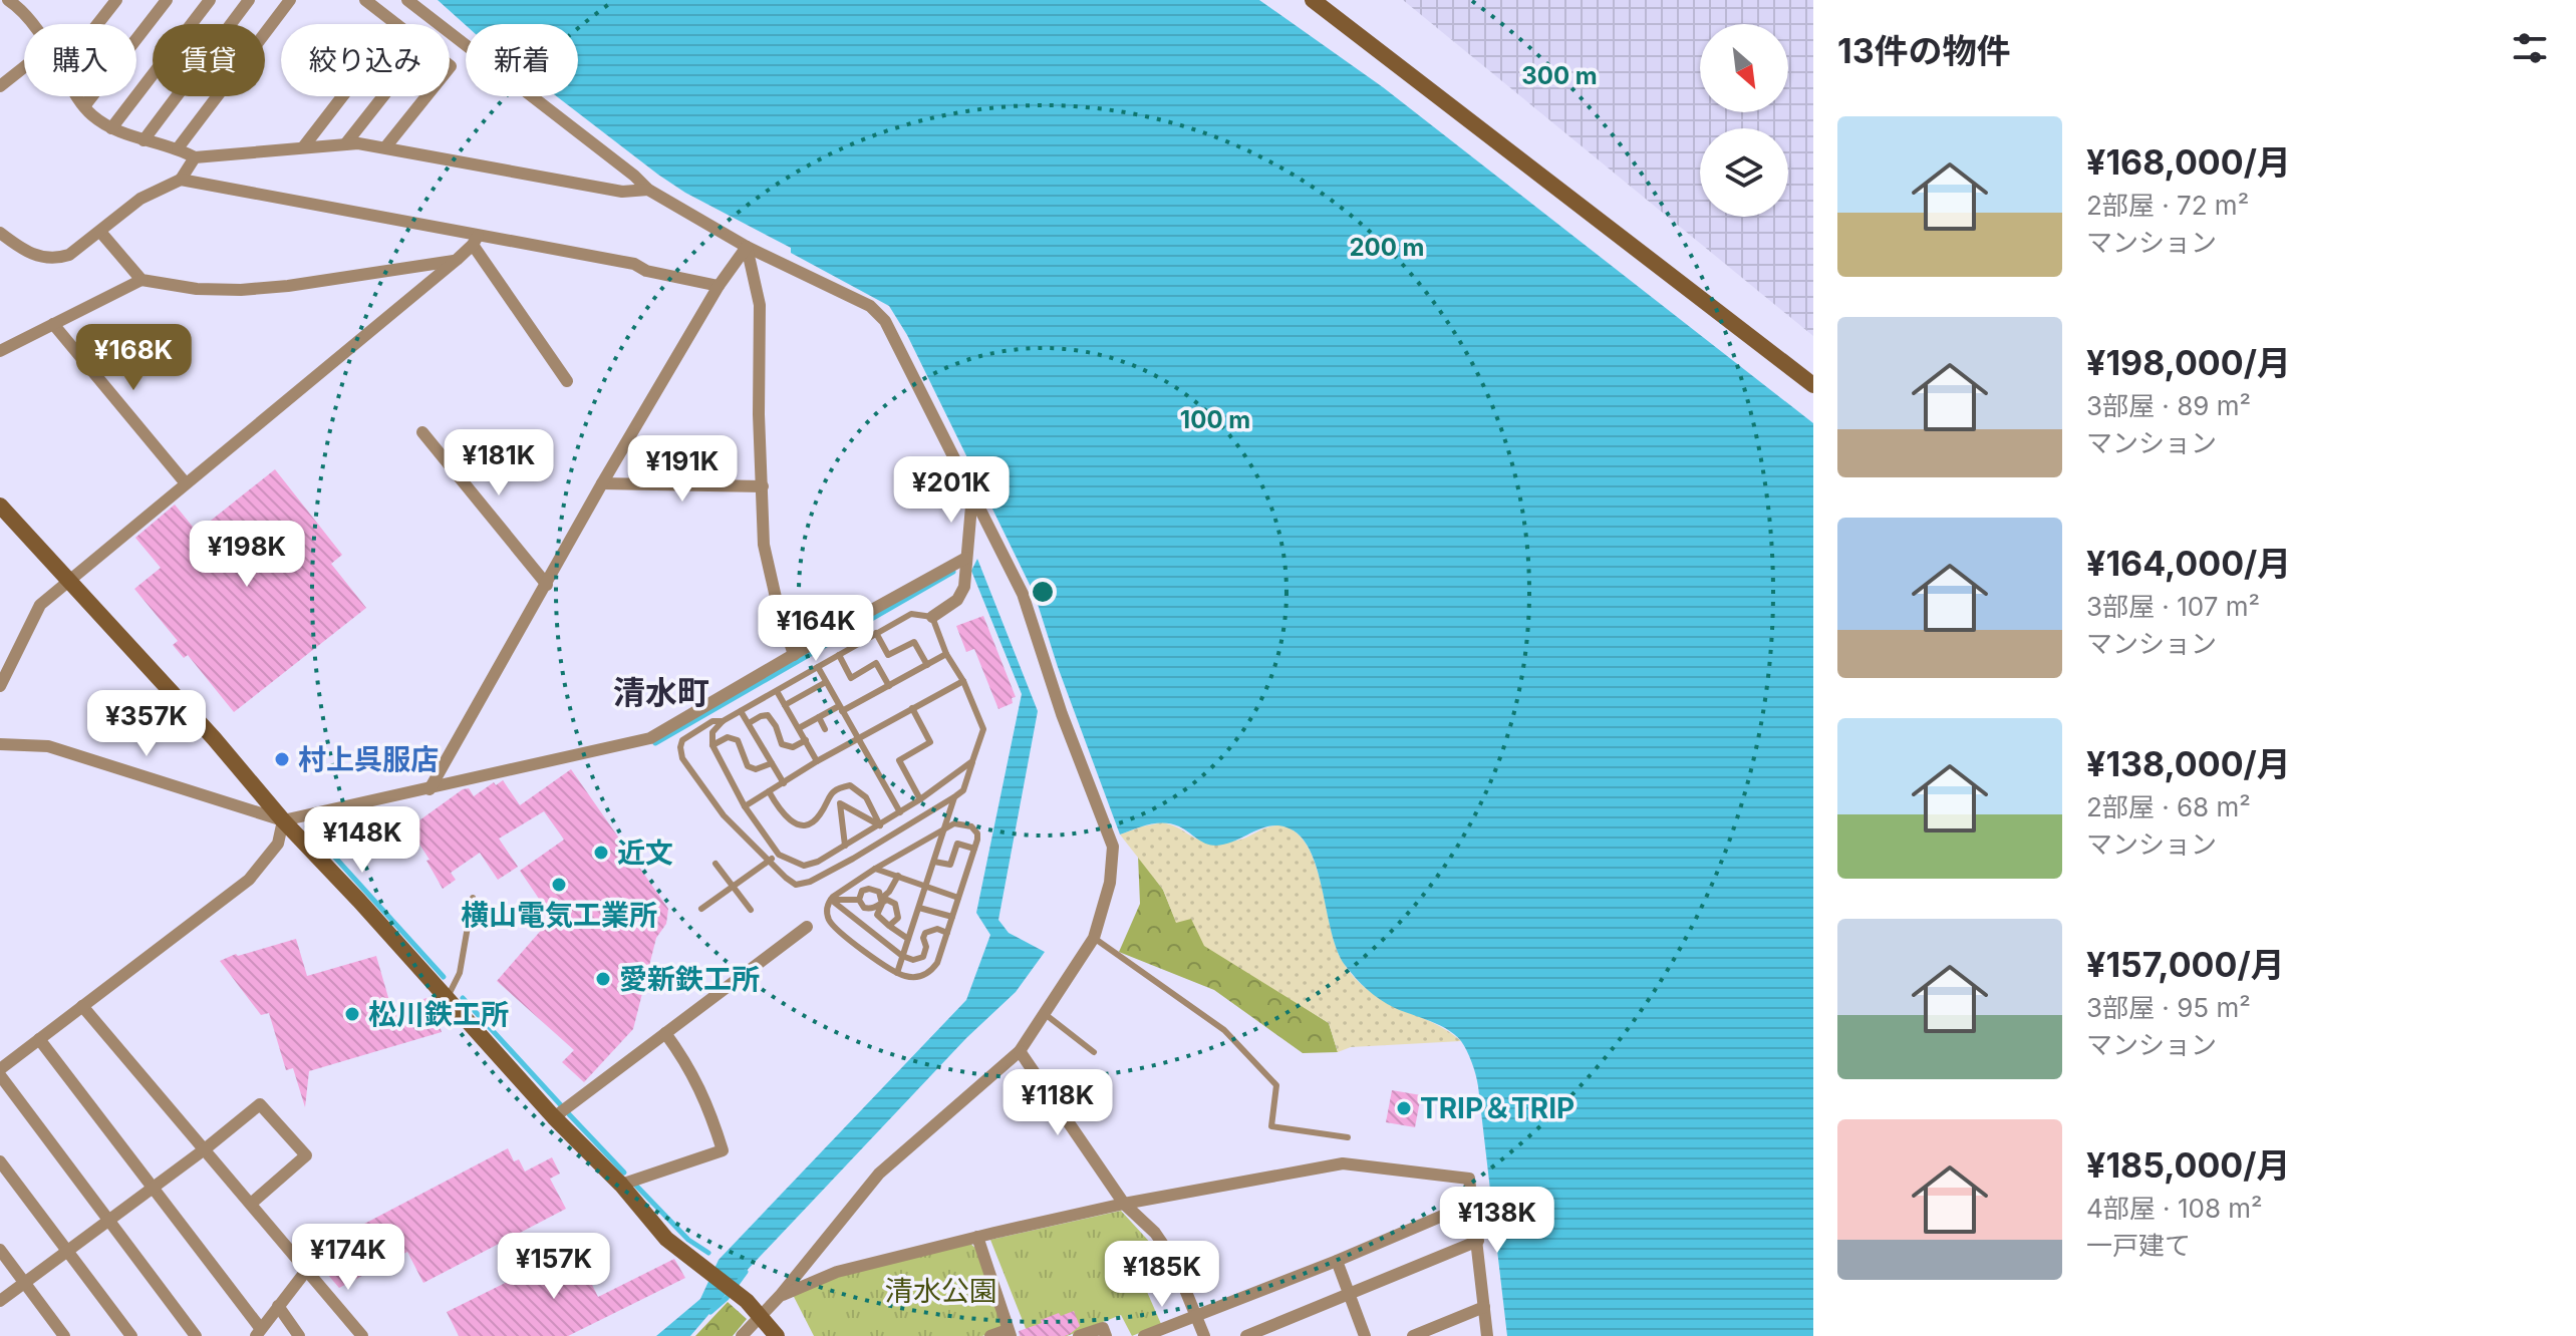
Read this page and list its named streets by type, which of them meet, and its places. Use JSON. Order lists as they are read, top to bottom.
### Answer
{
  "districts": ["清水町"],
  "parks": ["清水公園"],
  "places": [
    "村上呉服店",
    "近文",
    "横山電気工業所",
    "愛新鉄工所",
    "松川鉄工所",
    "TRIP＆TRIP"
  ],
  "north": "bottom right",
  "page": {
    "heading": "13件の物件",
    "chip": [
      "購入",
      "賃貸",
      "絞り込み",
      "新着"
    ],
    "list": [
      {
        "name": "¥168,000/月",
        "note": "2部屋 · 72 m² · マンション"
      },
      {
        "name": "¥198,000/月",
        "note": "3部屋 · 89 m² · マンション"
      },
      {
        "name": "¥164,000/月",
        "note": "3部屋 · 107 m² · マンション"
      },
      {
        "name": "¥138,000/月",
        "note": "2部屋 · 68 m² · マンション"
      },
      {
        "name": "¥157,000/月",
        "note": "3部屋 · 95 m² · マンション"
      },
      {
        "name": "¥185,000/月",
        "note": "4部屋 · 108 m² · 一戸建て"
      }
    ],
    "price": [
      "¥168K",
      "¥181K",
      "¥191K",
      "¥201K",
      "¥198K",
      "¥164K",
      "¥357K",
      "¥148K",
      "¥118K",
      "¥138K",
      "¥174K",
      "¥157K",
      "¥185K"
    ]
  },
  "rings": ["300 m", "200 m", "100 m"]
}
